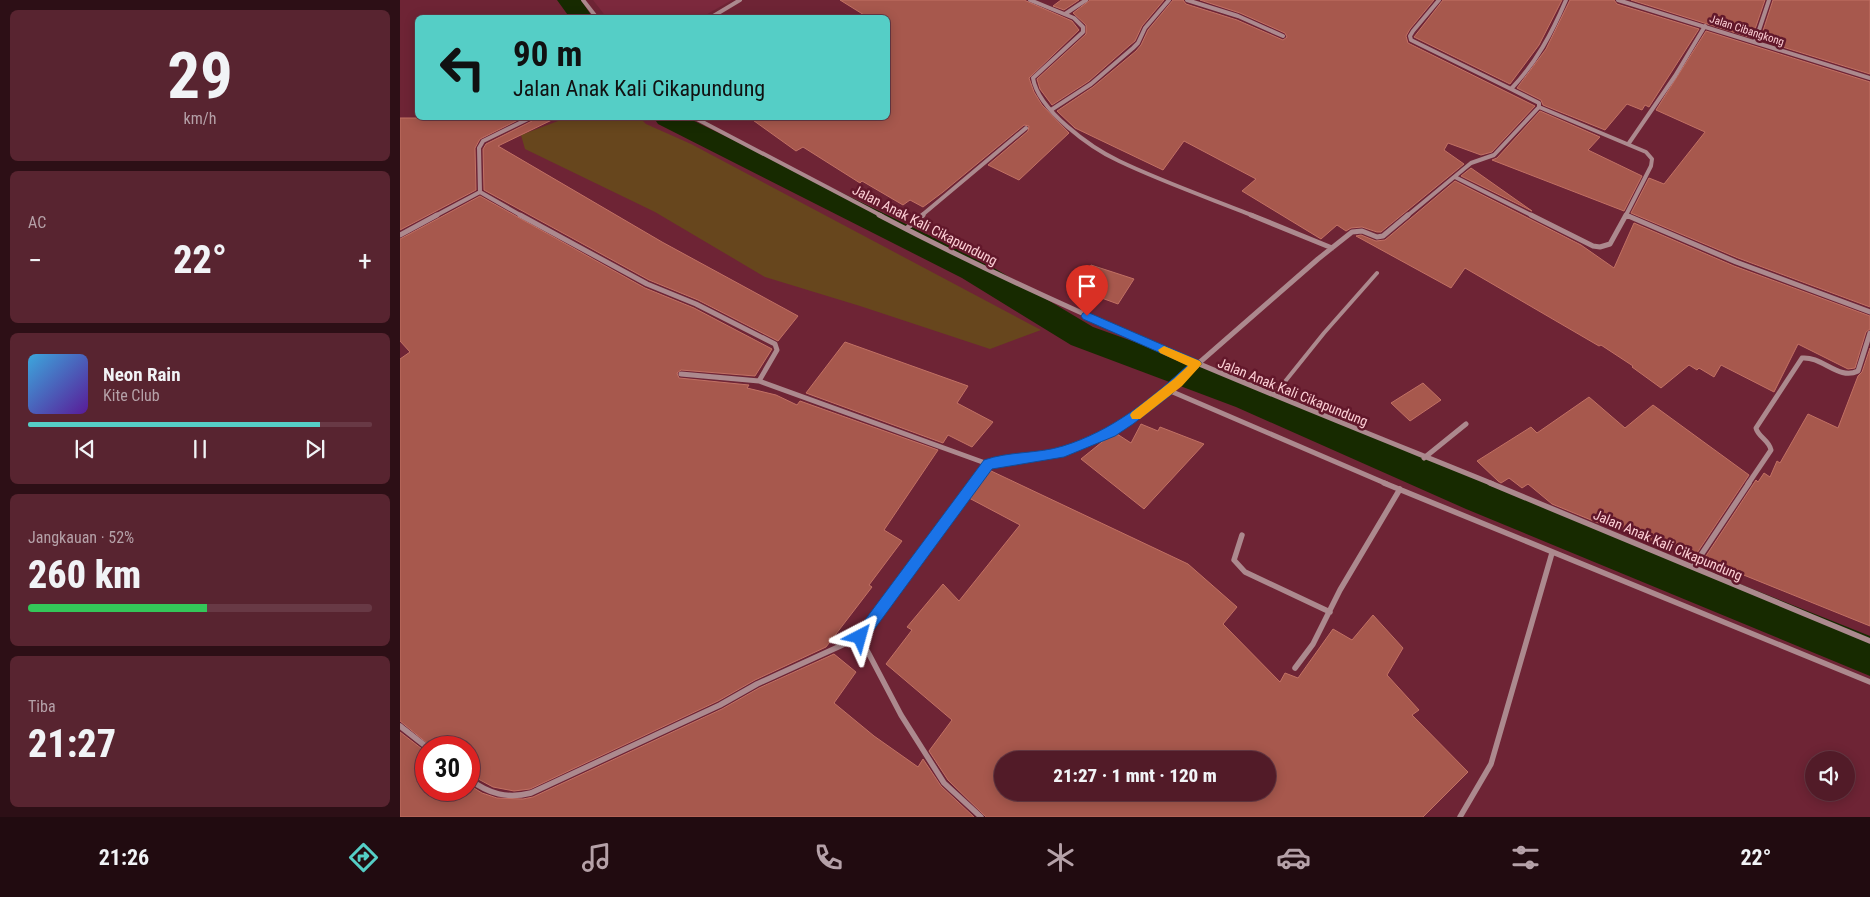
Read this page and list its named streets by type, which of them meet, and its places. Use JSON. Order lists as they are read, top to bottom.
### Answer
{
  "streets": {
    "street": ["Jalan Cibangkong", "Jalan Anak Kali Cikapundung"]
  },
  "page": {
    "tile": [
      ["29", "km/h"],
      "AC",
      ["Jangkauan · 52%", "260 km"],
      ["Tiba", "21:27"]
    ],
    "turn": ["90 m", "Jalan Anak Kali Cikapundung"],
    "heat": ["−", "22°", "+"],
    "song": ["Neon Rain", "Kite Club"],
    "limit": "30",
    "trip": "21:27 · 1 mnt · 120 m",
    "tabs": ["21:26", "22°"]
  }
}
